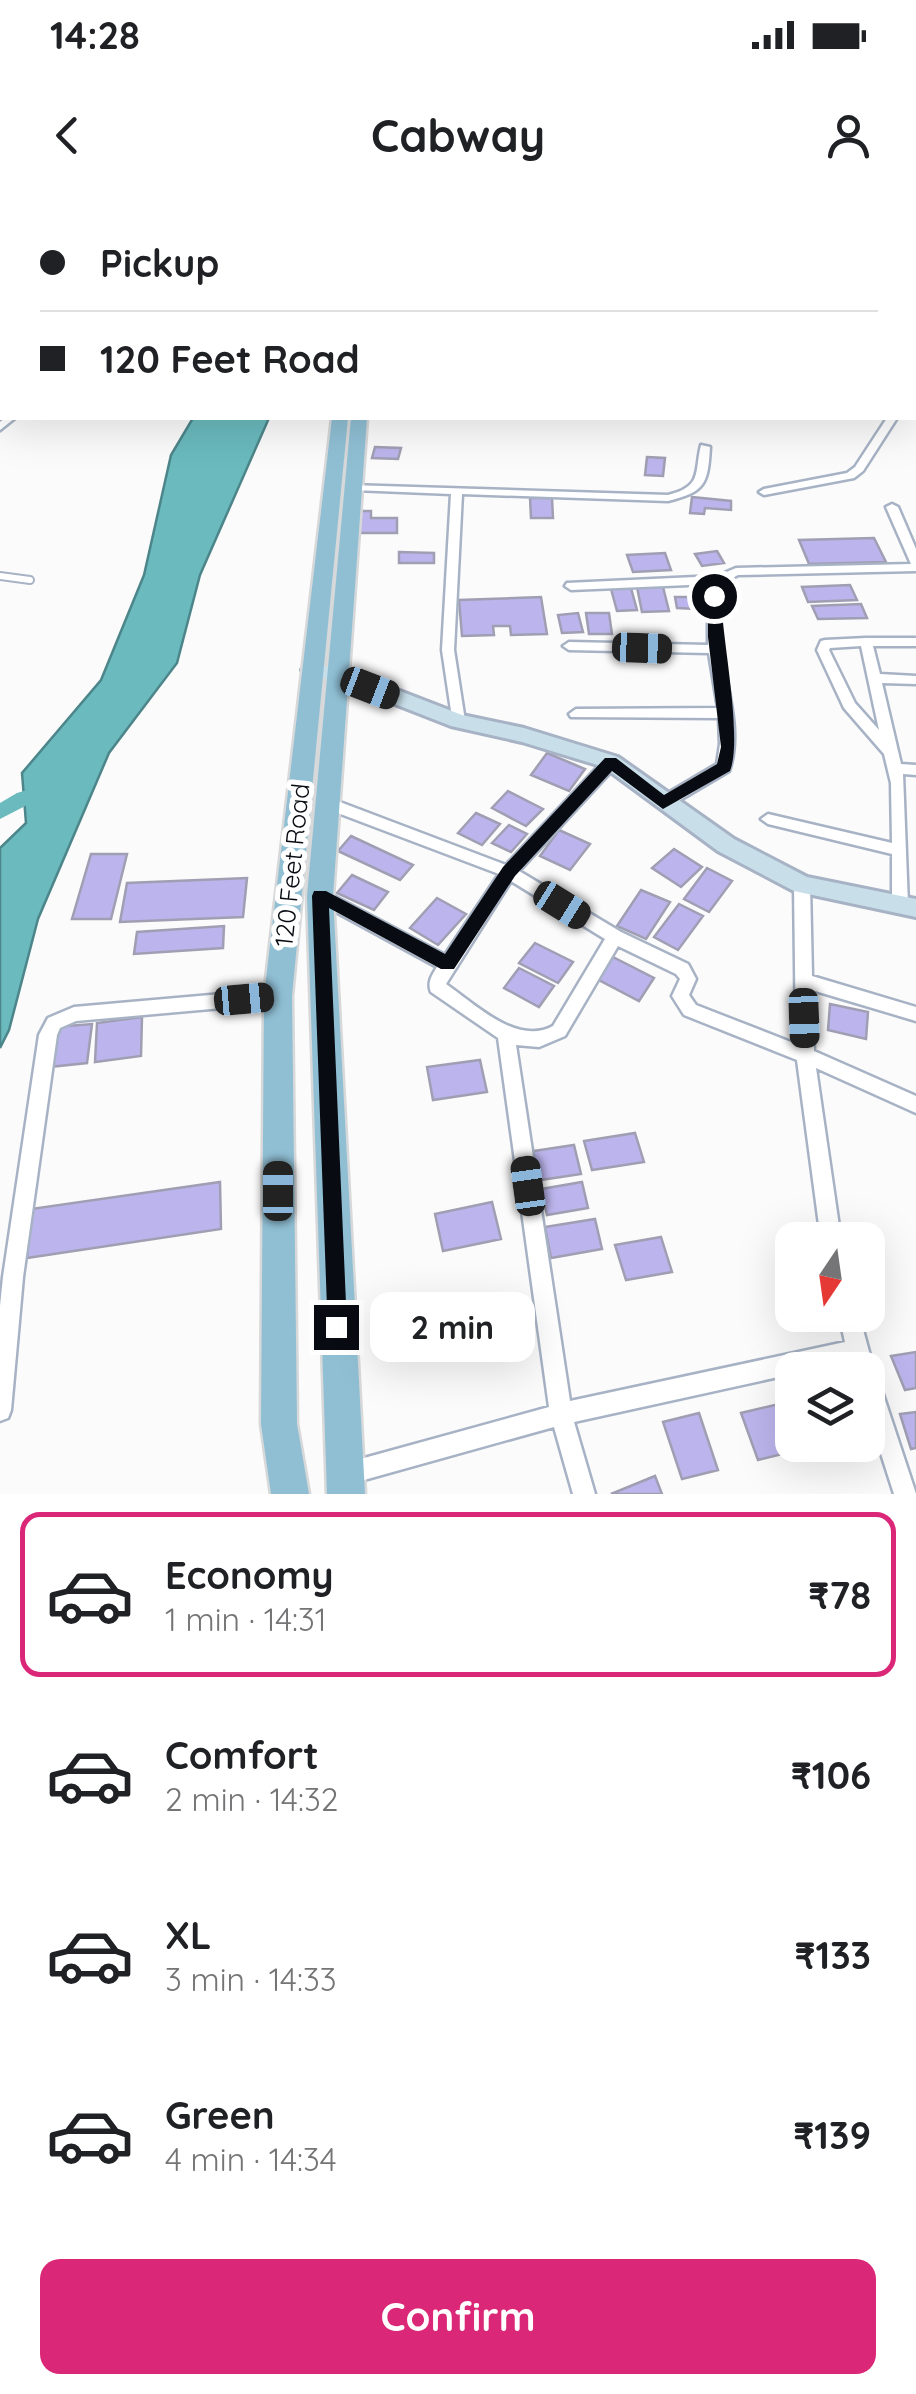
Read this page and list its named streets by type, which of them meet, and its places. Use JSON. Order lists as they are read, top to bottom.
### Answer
{
  "streets": {
    "main road": ["120 Feet Road"]
  },
  "north": "bottom",
  "page": {
    "status": "14:28",
    "header": "Cabway",
    "banner": ["Pickup", "120 Feet Road"],
    "bubble": "2 min",
    "list": [
      {
        "name": "Economy",
        "note": "1 min · 14:31",
        "value": "₹78"
      },
      {
        "name": "Comfort",
        "note": "2 min · 14:32",
        "value": "₹106"
      },
      {
        "name": "XL",
        "note": "3 min · 14:33",
        "value": "₹133"
      },
      {
        "name": "Green",
        "note": "4 min · 14:34",
        "value": "₹139"
      }
    ],
    "buttons": "Confirm"
  }
}
